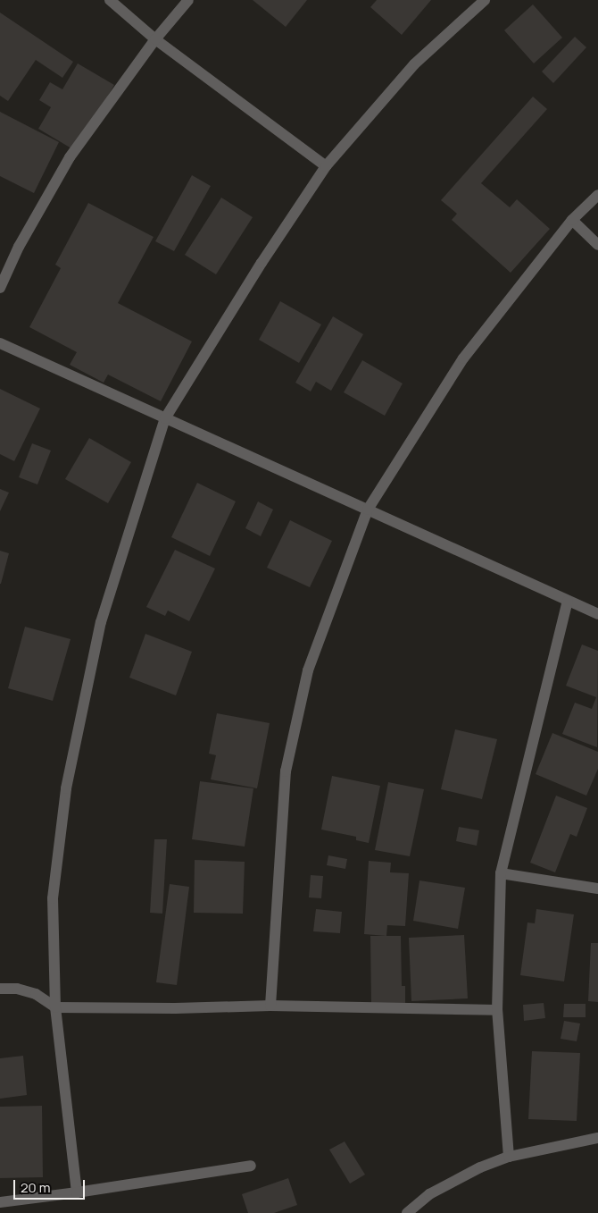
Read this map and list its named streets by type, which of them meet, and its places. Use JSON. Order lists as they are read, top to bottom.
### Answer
{
  "scale_bar": "20 m"
}
